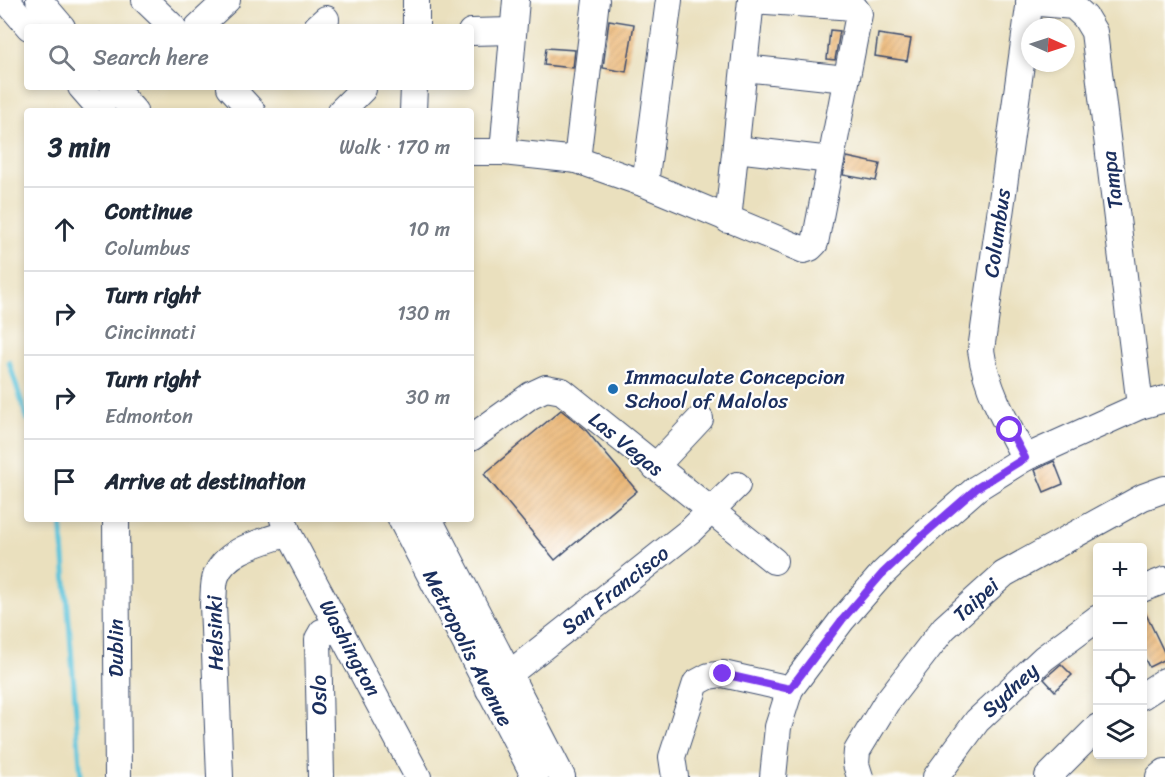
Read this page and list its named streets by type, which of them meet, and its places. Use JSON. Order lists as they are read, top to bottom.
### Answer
{
  "streets": {
    "street": [
      "Tampa",
      "Columbus",
      "Las Vegas",
      "San Francisco",
      "Taipei",
      "Helsinki",
      "Dublin",
      "Washington",
      "Metropolis Avenue",
      "Sydney",
      "Oslo"
    ]
  },
  "crossings": [
    ["Tampa", "Columbus"],
    ["Las Vegas", "San Francisco"],
    ["San Francisco", "Metropolis Avenue"],
    ["Helsinki", "Washington"],
    ["Washington", "Oslo"]
  ],
  "places": ["Immaculate Concepcion School of Malolos"],
  "north": "right",
  "page": {
    "search": "Search here",
    "heading": ["3 min", "Walk · 170 m"],
    "list": [
      ["Continue", "Columbus", "10 m"],
      ["Turn right", "Cincinnati", "130 m"],
      ["Turn right", "Edmonton", "30 m"],
      "Arrive at destination"
    ],
    "map_buttons": ["+", "−"]
  }
}
